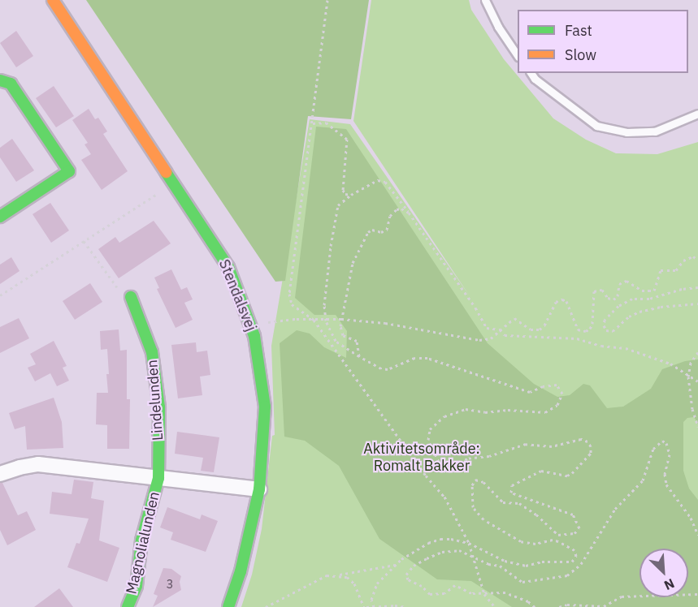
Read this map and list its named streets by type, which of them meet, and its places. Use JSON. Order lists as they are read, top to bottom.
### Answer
{
  "streets": {
    "street": ["Stendalsvej", "Lindelunden", "Magnolialunden"]
  },
  "crossings": [
    ["Lindelunden", "Magnolialunden"]
  ],
  "parks": ["Aktivitetsområde: Romalt Bakker"],
  "house_numbers": ["3"],
  "legend": ["Fast", "Slow"],
  "north": "bottom right"
}
